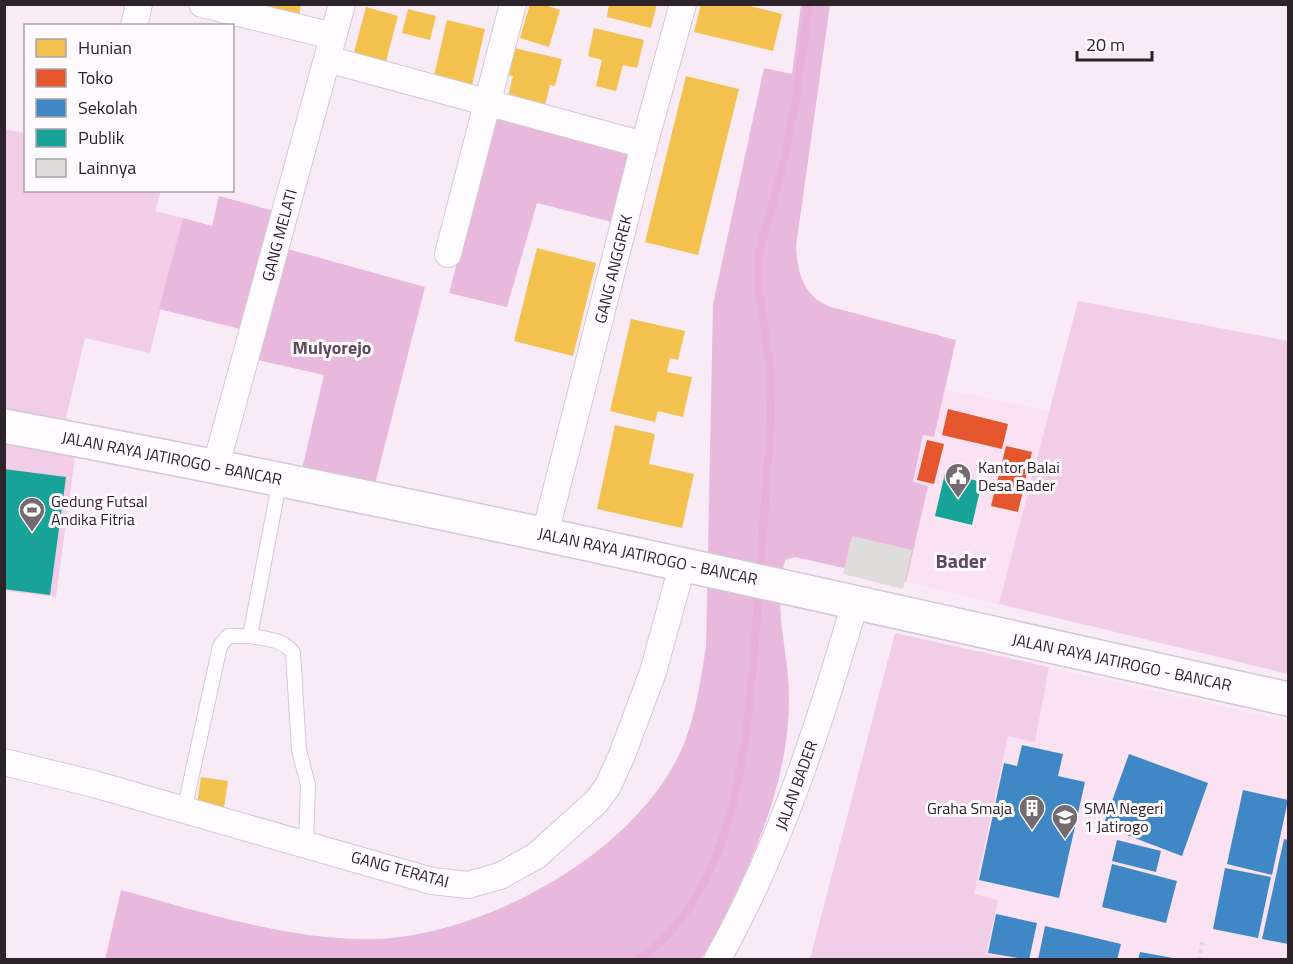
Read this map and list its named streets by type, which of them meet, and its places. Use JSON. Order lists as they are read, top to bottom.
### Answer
{
  "streets": {
    "main road": ["JALAN RAYA JATIROGO - BANCAR"],
    "street": [
      "GANG MELATI",
      "GANG ANGGREK",
      "JALAN BADER",
      "GANG TERATAI"
    ]
  },
  "crossings": [
    ["GANG MELATI", "JALAN RAYA JATIROGO - BANCAR"],
    ["GANG ANGGREK", "JALAN RAYA JATIROGO - BANCAR"],
    ["JALAN RAYA JATIROGO - BANCAR", "JALAN BADER"],
    ["JALAN RAYA JATIROGO - BANCAR", "GANG TERATAI"]
  ],
  "districts": ["Mulyorejo", "Bader"],
  "places": {
    "public building": ["Kantor Balai Desa Bader"],
    "sports": ["Gedung Futsal Andika Fitria"],
    "building": ["Graha Smaja"],
    "school or university": ["SMA Negeri 1 Jatirogo"]
  },
  "legend": [
    "Hunian",
    "Toko",
    "Sekolah",
    "Publik",
    "Lainnya"
  ],
  "scale_bar": "20 m"
}
